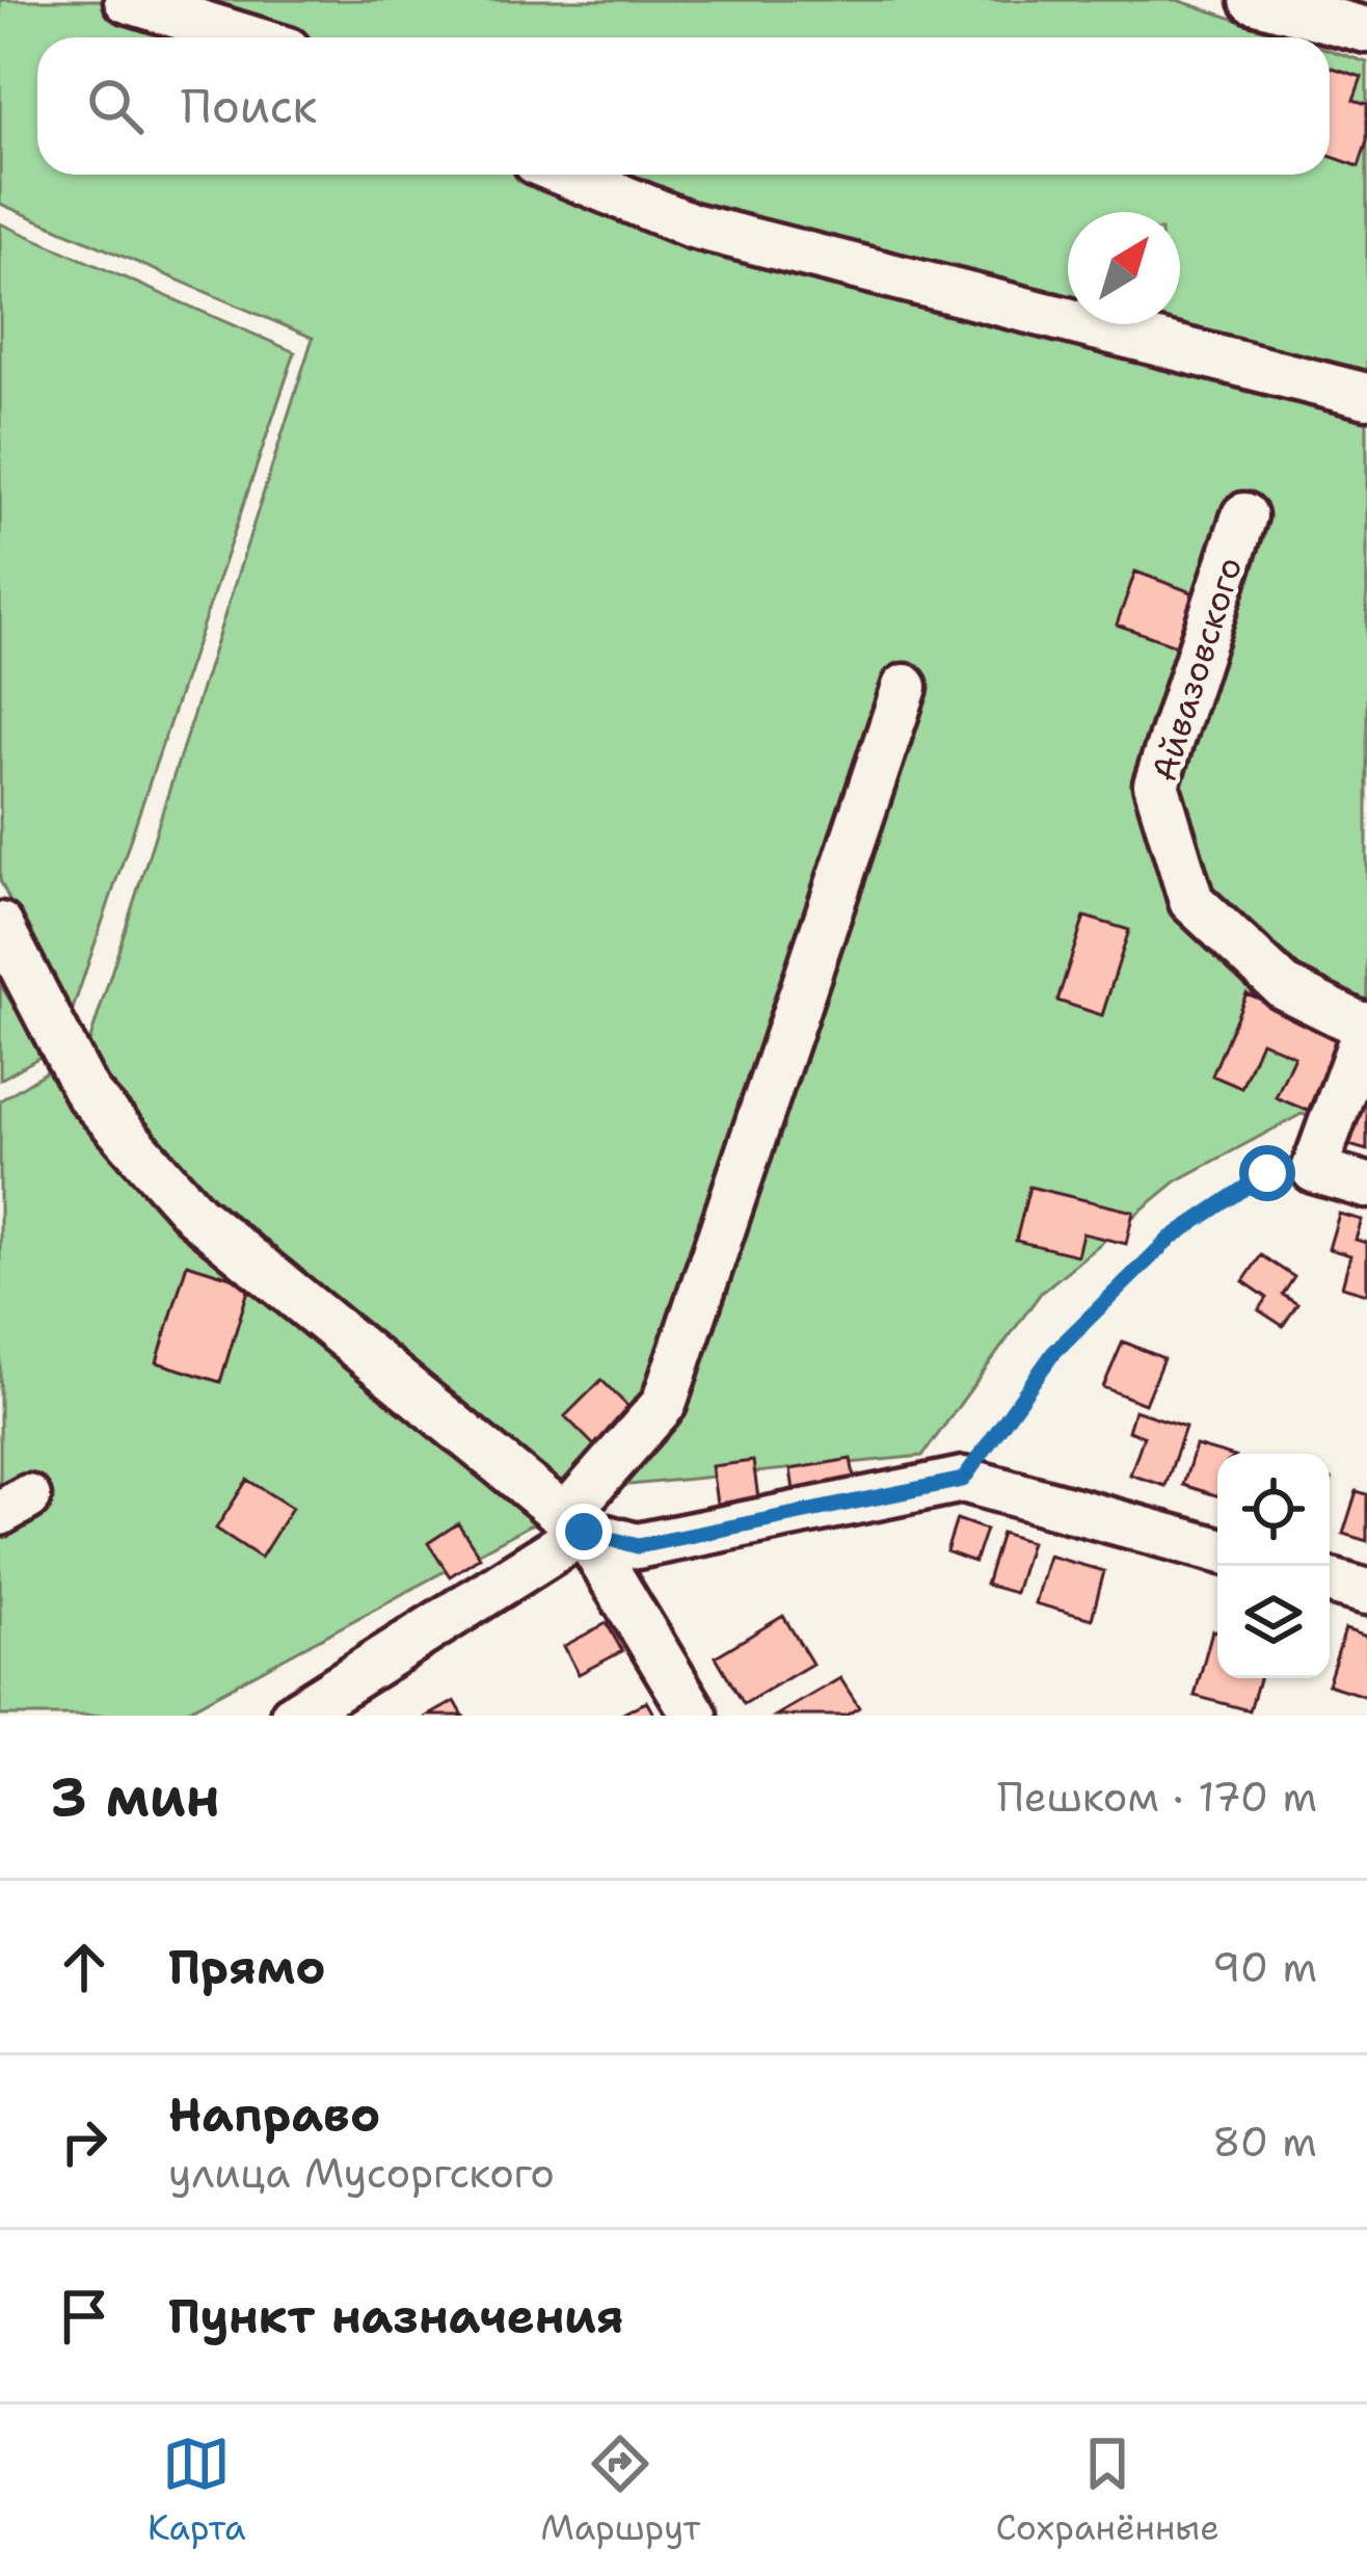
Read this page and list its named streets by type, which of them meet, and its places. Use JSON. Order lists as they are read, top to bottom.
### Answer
{
  "streets": {
    "street": ["Айвазовского"]
  },
  "north": "top right",
  "page": {
    "search": "Поиск",
    "heading": ["3 мин", "Пешком · 170 m"],
    "list": [
      ["Прямо", "90 m"],
      ["Направо", "улица Мусоргского", "80 m"],
      "Пункт назначения"
    ],
    "nav": ["Карта", "Маршрут", "Сохранённые"]
  }
}
